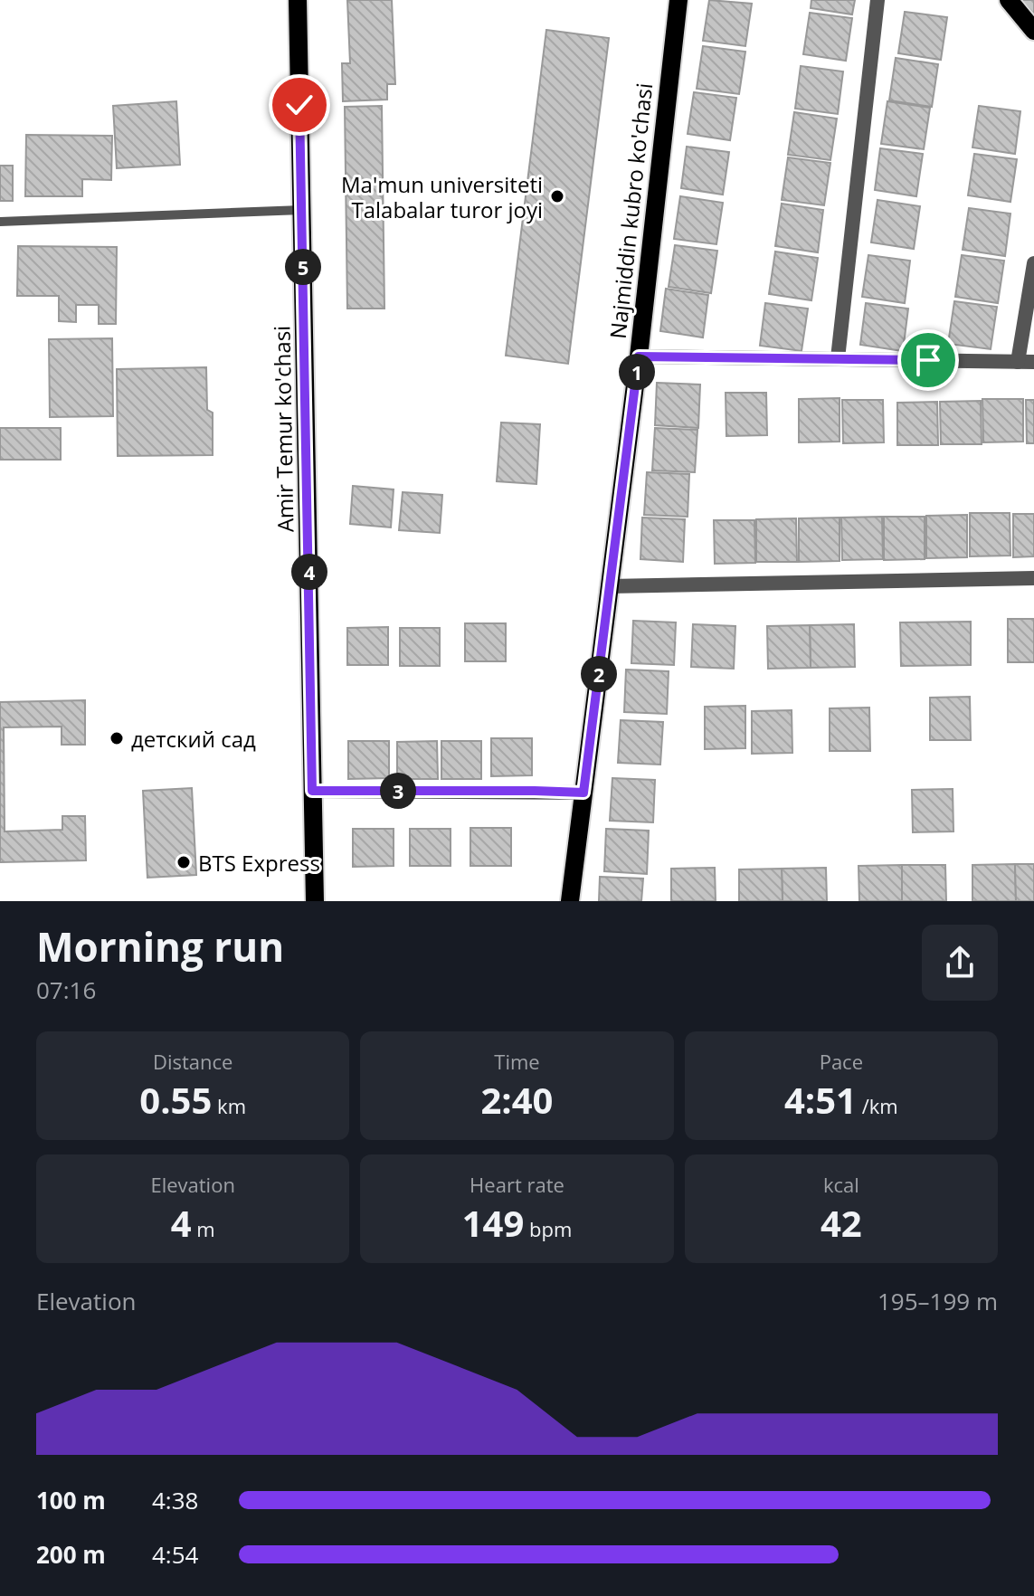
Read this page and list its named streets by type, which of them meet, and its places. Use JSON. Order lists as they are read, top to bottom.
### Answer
{
  "streets": {
    "main road": ["Najmiddin kubro ko'chasi", "Amir Temur ko'chasi"]
  },
  "places": ["Ma'mun universiteti Talabalar turor joyi", "детский сад", "BTS Express"],
  "page": {
    "pins": [
      "5",
      "1",
      "4",
      "2",
      "3"
    ],
    "heading": ["Morning run", "07:16"],
    "stats": [
      ["Distance", "0.55 km"],
      ["Time", "2:40"],
      ["Pace", "4:51 /km"],
      ["Elevation", "4 m"],
      ["Heart rate", "149 bpm"],
      ["kcal", "42"]
    ],
    "chart": ["Elevation", "195–199 m"],
    "list": [
      {
        "name": "100 m",
        "note": "4:38"
      },
      {
        "name": "200 m",
        "note": "4:54"
      }
    ]
  }
}
